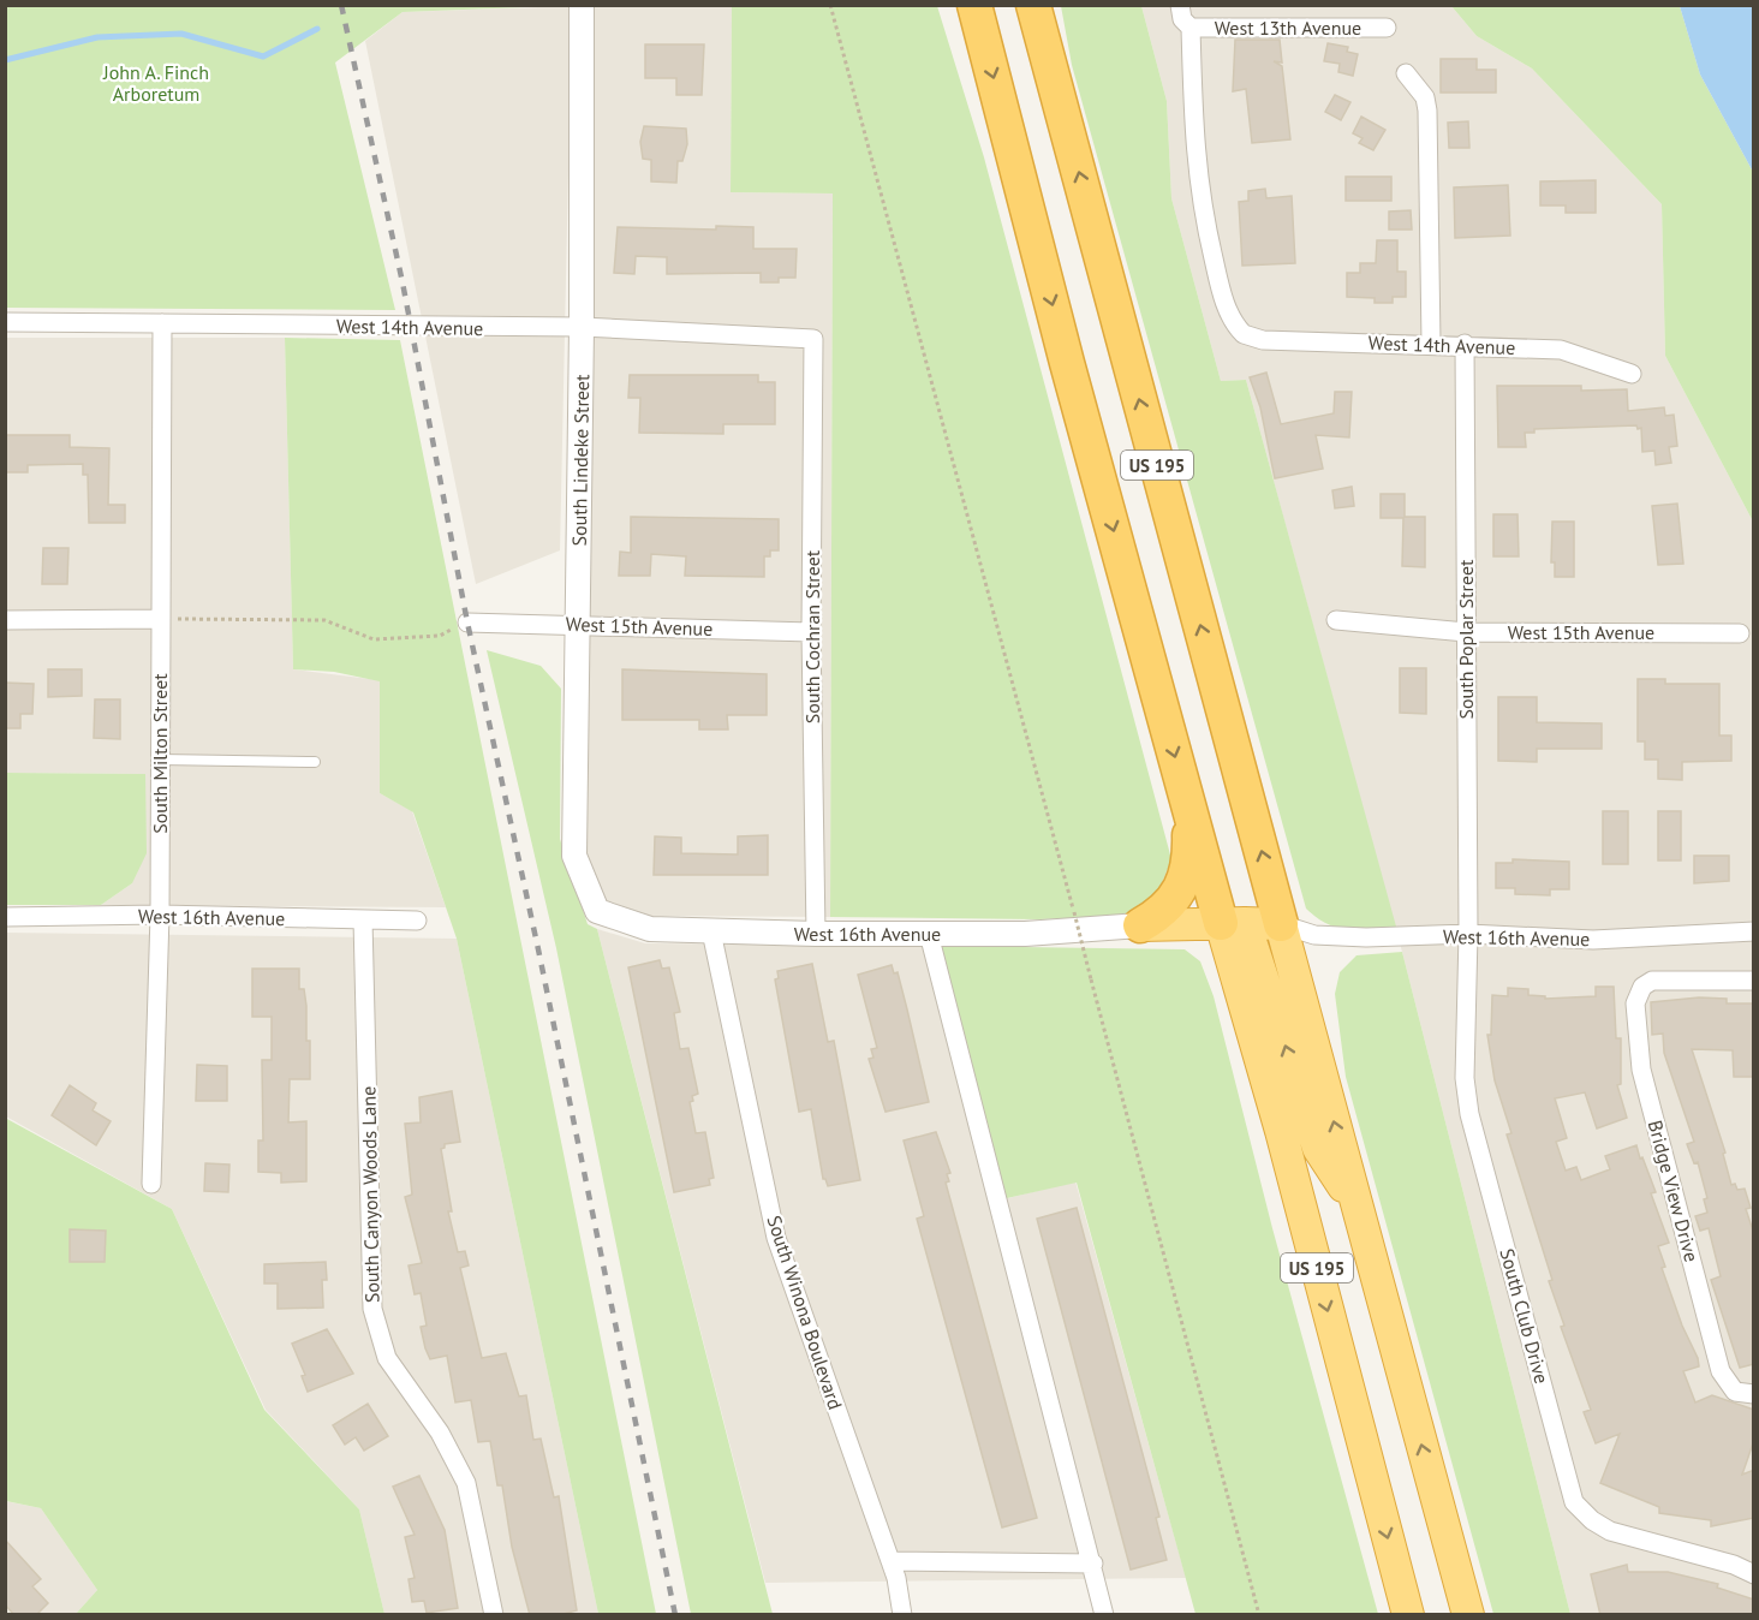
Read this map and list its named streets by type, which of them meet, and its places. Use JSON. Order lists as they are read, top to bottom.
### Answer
{
  "streets": {
    "highway": ["US 195"],
    "street": [
      "West 13th Avenue",
      "West 14th Avenue",
      "South Lindeke Street",
      "West 15th Avenue",
      "South Cochran Street",
      "South Poplar Street",
      "South Milton Street",
      "West 16th Avenue",
      "Bridge View Drive",
      "South Canyon Woods Lane",
      "South Winona Boulevard",
      "South Club Drive"
    ]
  },
  "crossings": [
    ["West 13th Avenue", "West 14th Avenue"],
    ["West 14th Avenue", "South Lindeke Street"],
    ["West 14th Avenue", "South Cochran Street"],
    ["West 14th Avenue", "South Poplar Street"],
    ["West 14th Avenue", "South Milton Street"],
    ["South Lindeke Street", "West 15th Avenue"],
    ["South Lindeke Street", "West 16th Avenue"],
    ["US 195", "West 16th Avenue"],
    ["West 15th Avenue", "South Cochran Street"],
    ["West 15th Avenue", "South Poplar Street"],
    ["South Cochran Street", "West 16th Avenue"],
    ["South Poplar Street", "West 16th Avenue"],
    ["South Poplar Street", "South Club Drive"],
    ["South Milton Street", "West 16th Avenue"],
    ["West 16th Avenue", "South Canyon Woods Lane"],
    ["West 16th Avenue", "South Winona Boulevard"],
    ["West 16th Avenue", "South Club Drive"]
  ],
  "parks": ["John A. Finch Arboretum"]
}
